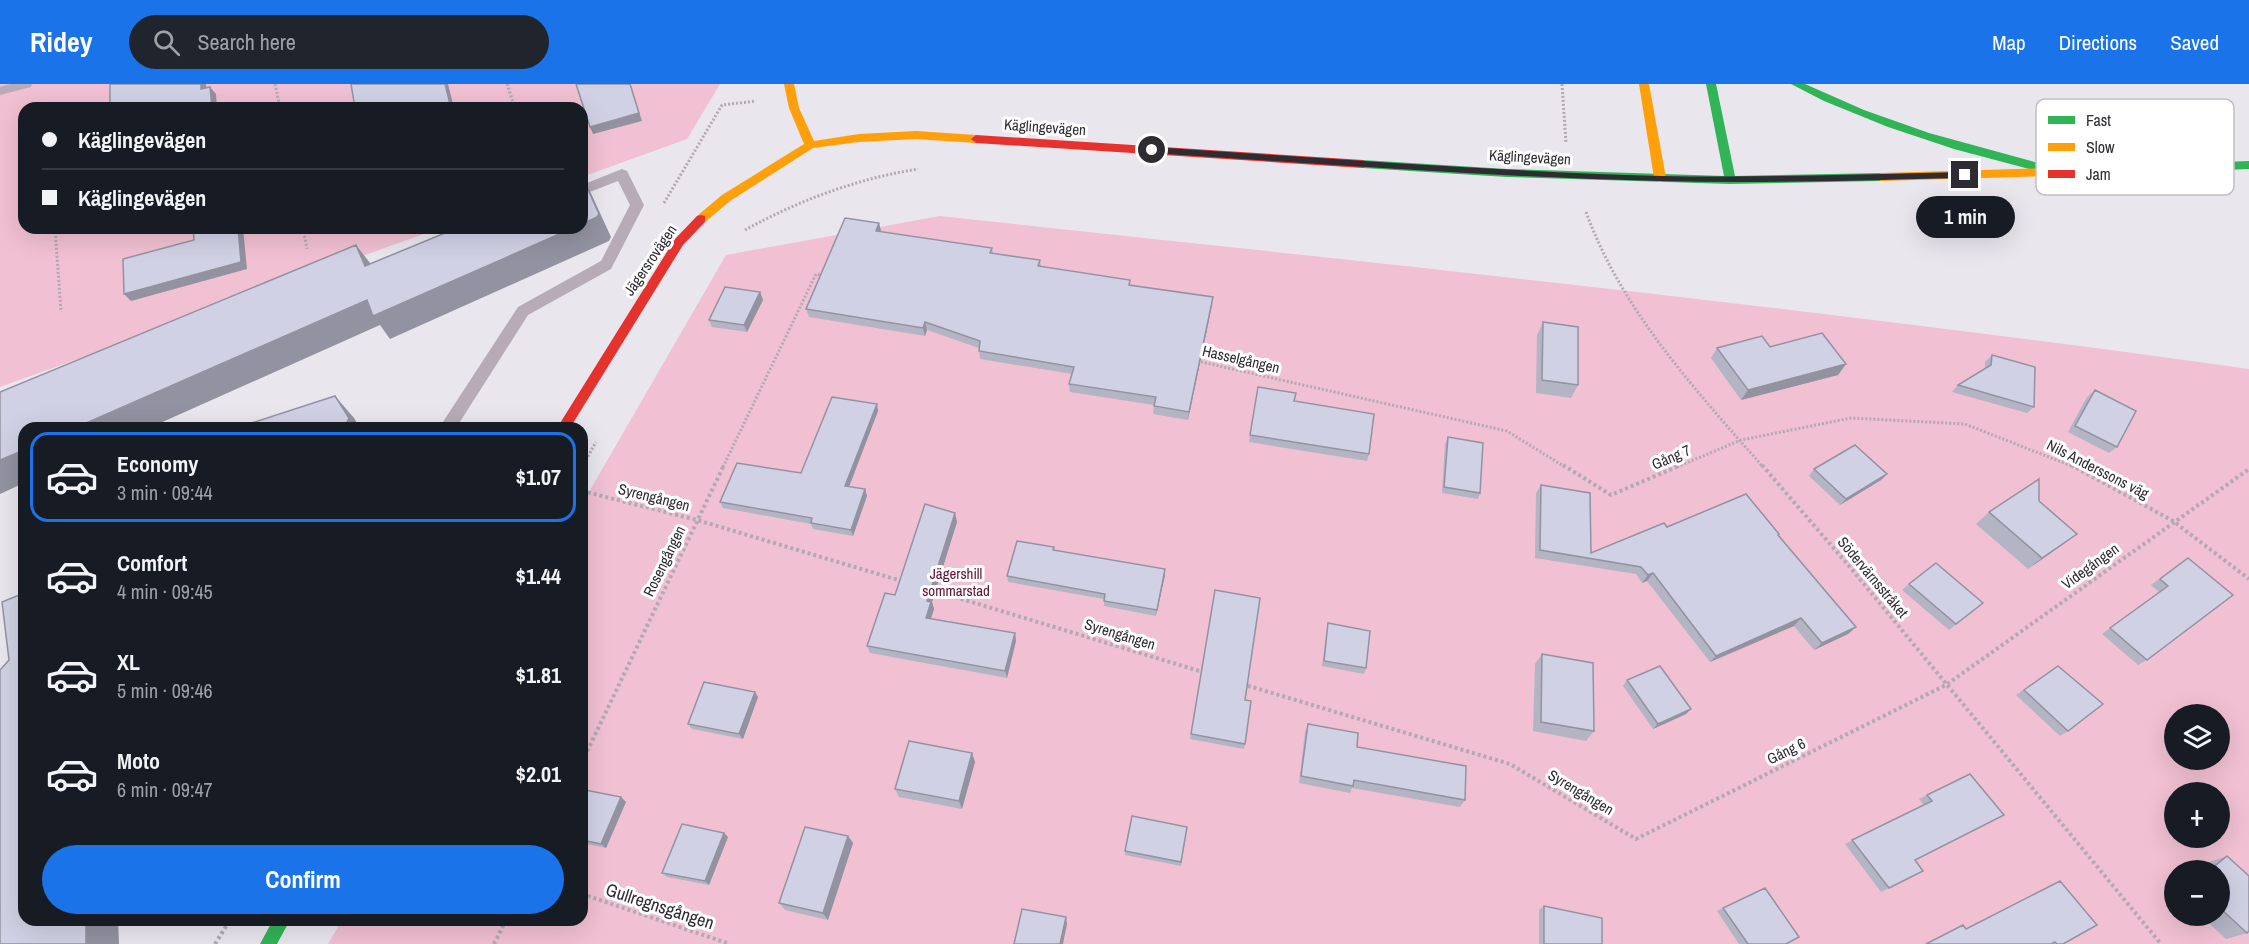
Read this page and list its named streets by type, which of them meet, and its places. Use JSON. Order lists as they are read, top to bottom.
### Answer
{
  "streets": {
    "main road": ["Käglingevägen", "Jägersrovägen"],
    "path": [
      "Hasselgången",
      "Gång 7",
      "Nils Anderssons väg",
      "Syrengången",
      "Rosengången",
      "Videgången",
      "Södervärnsstråket",
      "Gång 6",
      "Gullregnsgången"
    ]
  },
  "crossings": [
    ["Käglingevägen", "Jägersrovägen"],
    ["Hasselgången", "Gång 7"],
    ["Gång 7", "Nils Anderssons väg"],
    ["Gång 7", "Södervärnsstråket"],
    ["Nils Anderssons väg", "Videgången"],
    ["Nils Anderssons väg", "Södervärnsstråket"],
    ["Syrengången", "Rosengången"],
    ["Syrengången", "Gång 6"],
    ["Videgången", "Södervärnsstråket"],
    ["Videgången", "Gång 6"],
    ["Södervärnsstråket", "Gång 6"]
  ],
  "parks": ["Jägershill sommarstad"],
  "legend": ["Fast", "Slow", "Jam"],
  "page": {
    "header": "Ridey",
    "search": "Search here",
    "nav": ["Map", "Directions", "Saved"],
    "banner": ["Käglingevägen", "Käglingevägen"],
    "bubble": "1 min",
    "list": [
      {
        "name": "Economy",
        "note": "3 min · 09:44",
        "value": "$1.07"
      },
      {
        "name": "Comfort",
        "note": "4 min · 09:45",
        "value": "$1.44"
      },
      {
        "name": "XL",
        "note": "5 min · 09:46",
        "value": "$1.81"
      },
      {
        "name": "Moto",
        "note": "6 min · 09:47",
        "value": "$2.01"
      }
    ],
    "map_buttons": ["+", "−"],
    "buttons": "Confirm"
  }
}
